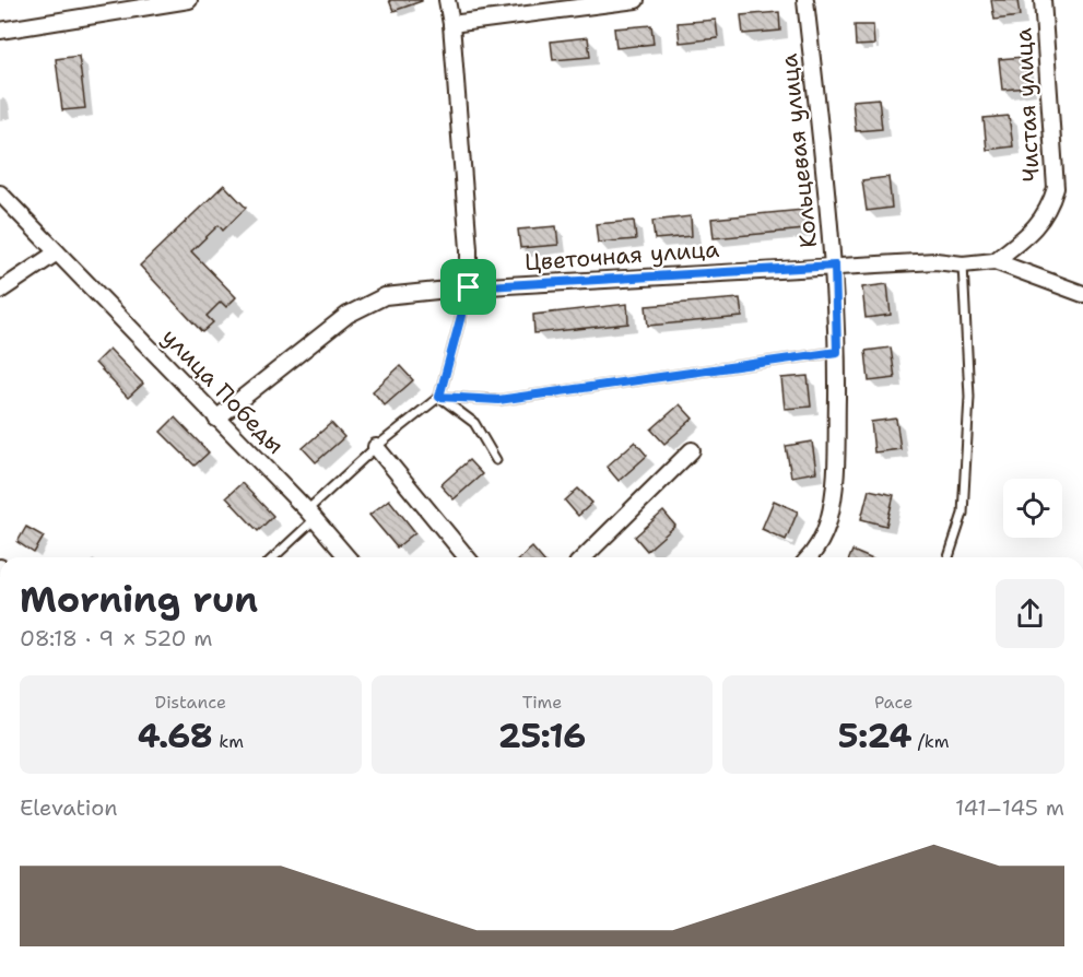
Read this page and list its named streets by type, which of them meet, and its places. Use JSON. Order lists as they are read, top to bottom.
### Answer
{
  "streets": {
    "street": [
      "Чистая улица",
      "Кольцевая улица",
      "Цветочная улица",
      "улица Победы"
    ]
  },
  "crossings": [
    ["Чистая улица", "Цветочная улица"],
    ["Кольцевая улица", "Цветочная улица"],
    ["Цветочная улица", "улица Победы"]
  ],
  "page": {
    "heading": ["Morning run", "08:18 · 9 × 520 m"],
    "stats": [
      ["Distance", "4.68 km"],
      ["Time", "25:16"],
      ["Pace", "5:24 /km"]
    ],
    "chart": ["Elevation", "141–145 m"]
  }
}
